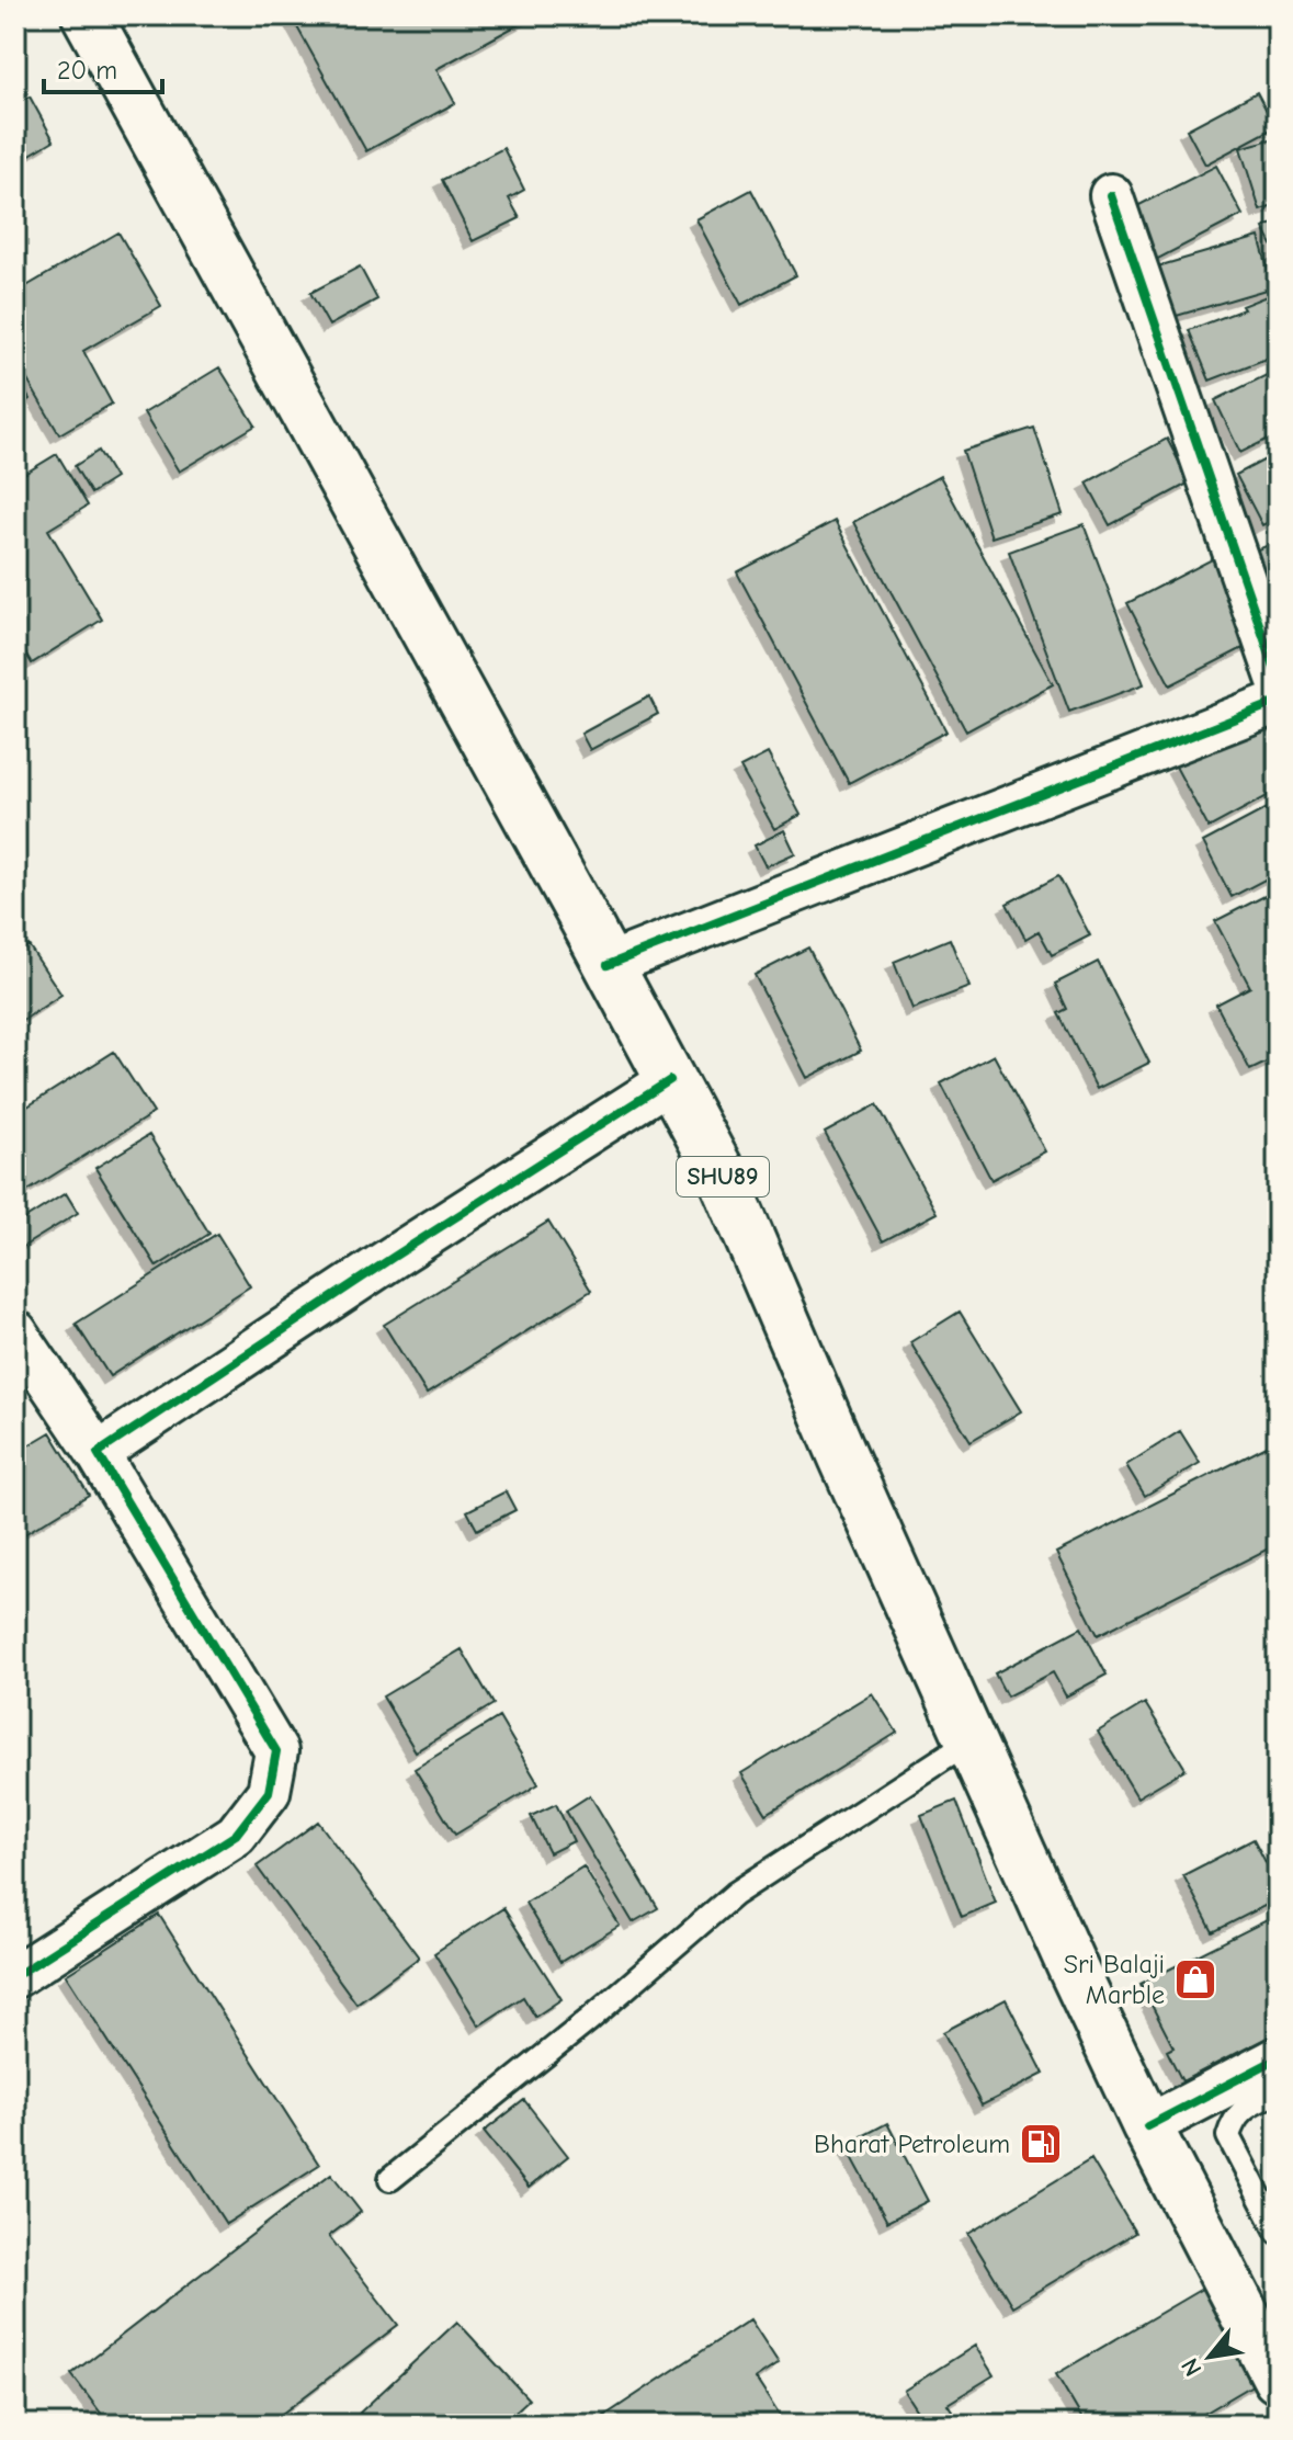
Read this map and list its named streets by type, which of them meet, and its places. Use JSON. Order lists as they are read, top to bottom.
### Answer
{
  "streets": {
    "main road": ["SHU89"]
  },
  "places": {
    "shop": ["Sri Balaji Marble"],
    "fuel station": ["Bharat Petroleum"]
  },
  "scale_bar": "20 m",
  "north": "bottom left"
}
